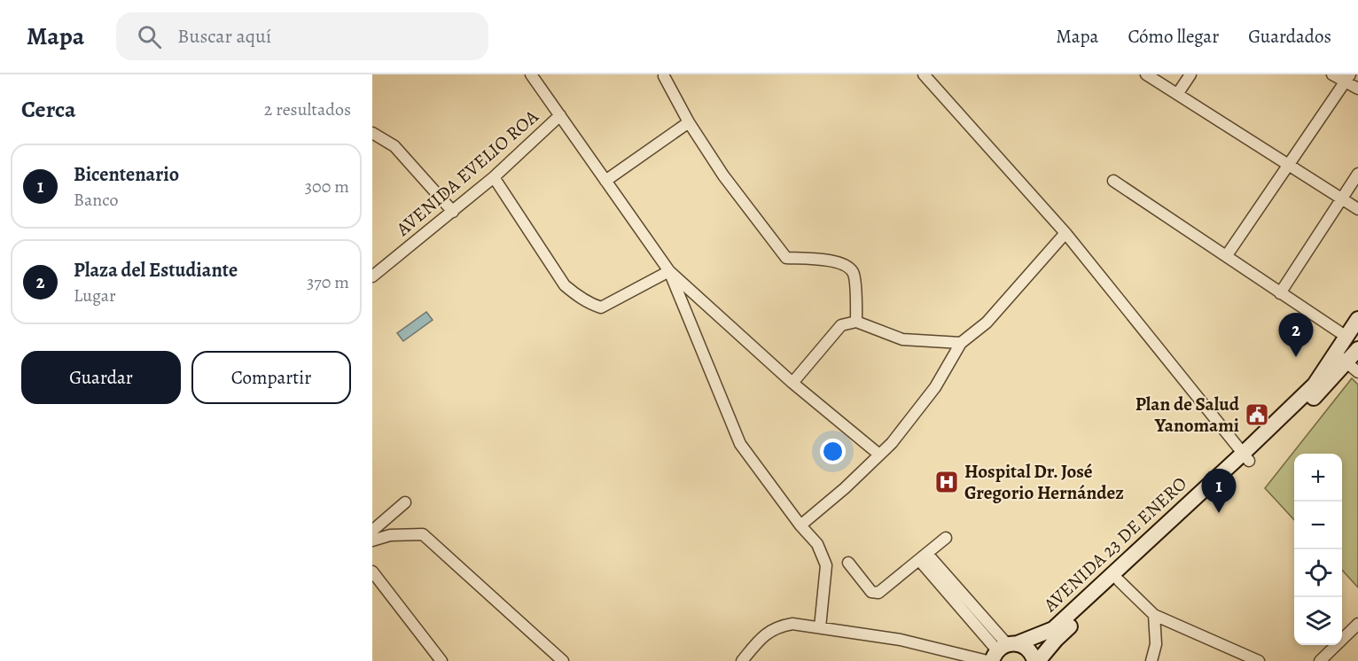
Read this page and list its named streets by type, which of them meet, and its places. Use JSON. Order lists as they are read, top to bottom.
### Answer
{
  "streets": {
    "main road": ["AVENIDA 23 DE ENERO"],
    "street": ["AVENIDA EVELIO ROA"]
  },
  "places": {
    "public building": ["Plan de Salud Yanomami"],
    "hospital": ["Hospital Dr. José Gregorio Hernández"]
  },
  "page": {
    "header": "Mapa",
    "search": "Buscar aquí",
    "nav": ["Mapa", "Cómo llegar", "Guardados"],
    "heading": ["Cerca", "2 resultados"],
    "list": [
      {
        "mark": "1",
        "name": "Bicentenario",
        "note": "Banco",
        "value": "300 m"
      },
      {
        "mark": "2",
        "name": "Plaza del Estudiante",
        "note": "Lugar",
        "value": "370 m"
      }
    ],
    "pins": ["2", "1"],
    "buttons": ["Guardar", "Compartir"],
    "map_buttons": ["+", "−"]
  }
}
